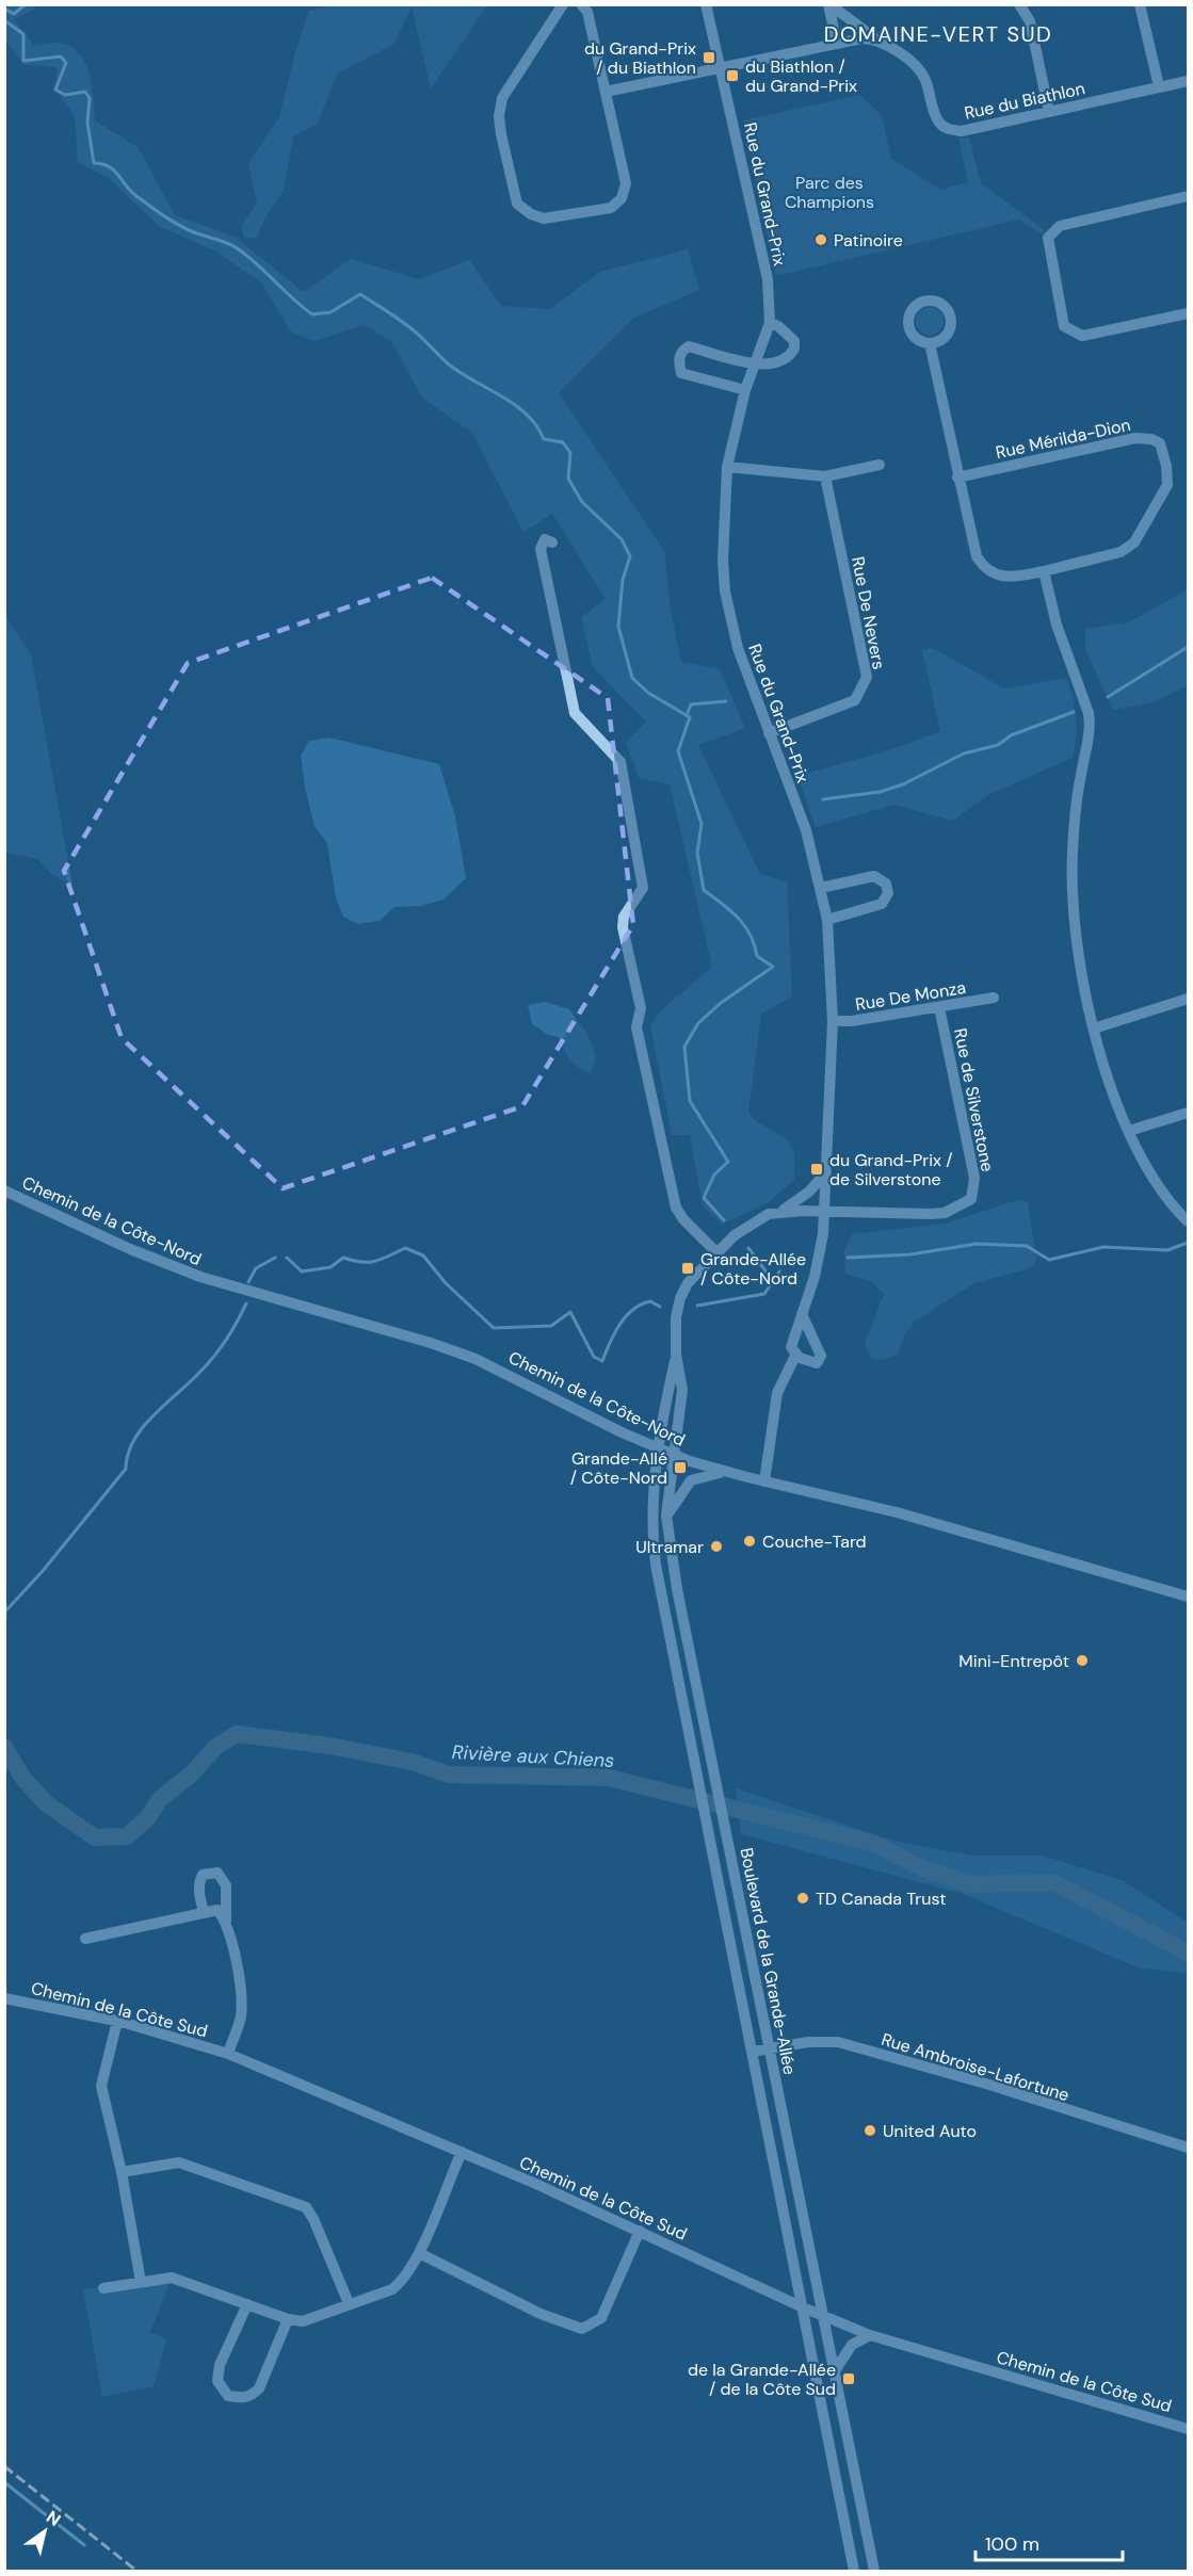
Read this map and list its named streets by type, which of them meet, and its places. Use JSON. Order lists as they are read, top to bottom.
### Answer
{
  "streets": {
    "street": [
      "Rue du Biathlon",
      "Rue du Grand-Prix",
      "Rue Mérilda-Dion",
      "Rue De Nevers",
      "Rue De Monza",
      "Rue de Silverstone",
      "Chemin de la Côte-Nord",
      "Boulevard de la Grande-Allée",
      "Chemin de la Côte Sud",
      "Rue Ambroise-Lafortune"
    ]
  },
  "crossings": [
    ["Rue du Grand-Prix", "Rue De Nevers"],
    ["Rue du Grand-Prix", "Rue De Monza"],
    ["Rue du Grand-Prix", "Rue de Silverstone"],
    ["Rue du Grand-Prix", "Boulevard de la Grande-Allée"],
    ["Rue De Monza", "Rue de Silverstone"],
    ["Rue de Silverstone", "Boulevard de la Grande-Allée"],
    ["Chemin de la Côte-Nord", "Boulevard de la Grande-Allée"],
    ["Boulevard de la Grande-Allée", "Chemin de la Côte Sud"],
    ["Boulevard de la Grande-Allée", "Rue Ambroise-Lafortune"]
  ],
  "districts": ["DOMAINE-VERT SUD"],
  "water": ["Rivière aux Chiens"],
  "parks": ["Parc des Champions"],
  "places": {
    "transit": [
      "du Grand-Prix / du Biathlon",
      "du Biathlon / du Grand-Prix",
      "du Grand-Prix / de Silverstone",
      "Grande-Allée / Côte-Nord",
      "Grande-Allé / Côte-Nord",
      "de la Grande-Allée / de la Côte Sud"
    ],
    "other": [
      "Patinoire",
      "Couche-Tard",
      "Ultramar",
      "Mini-Entrepôt",
      "TD Canada Trust",
      "United Auto"
    ]
  },
  "scale_bar": "100 m",
  "north": "top right"
}
